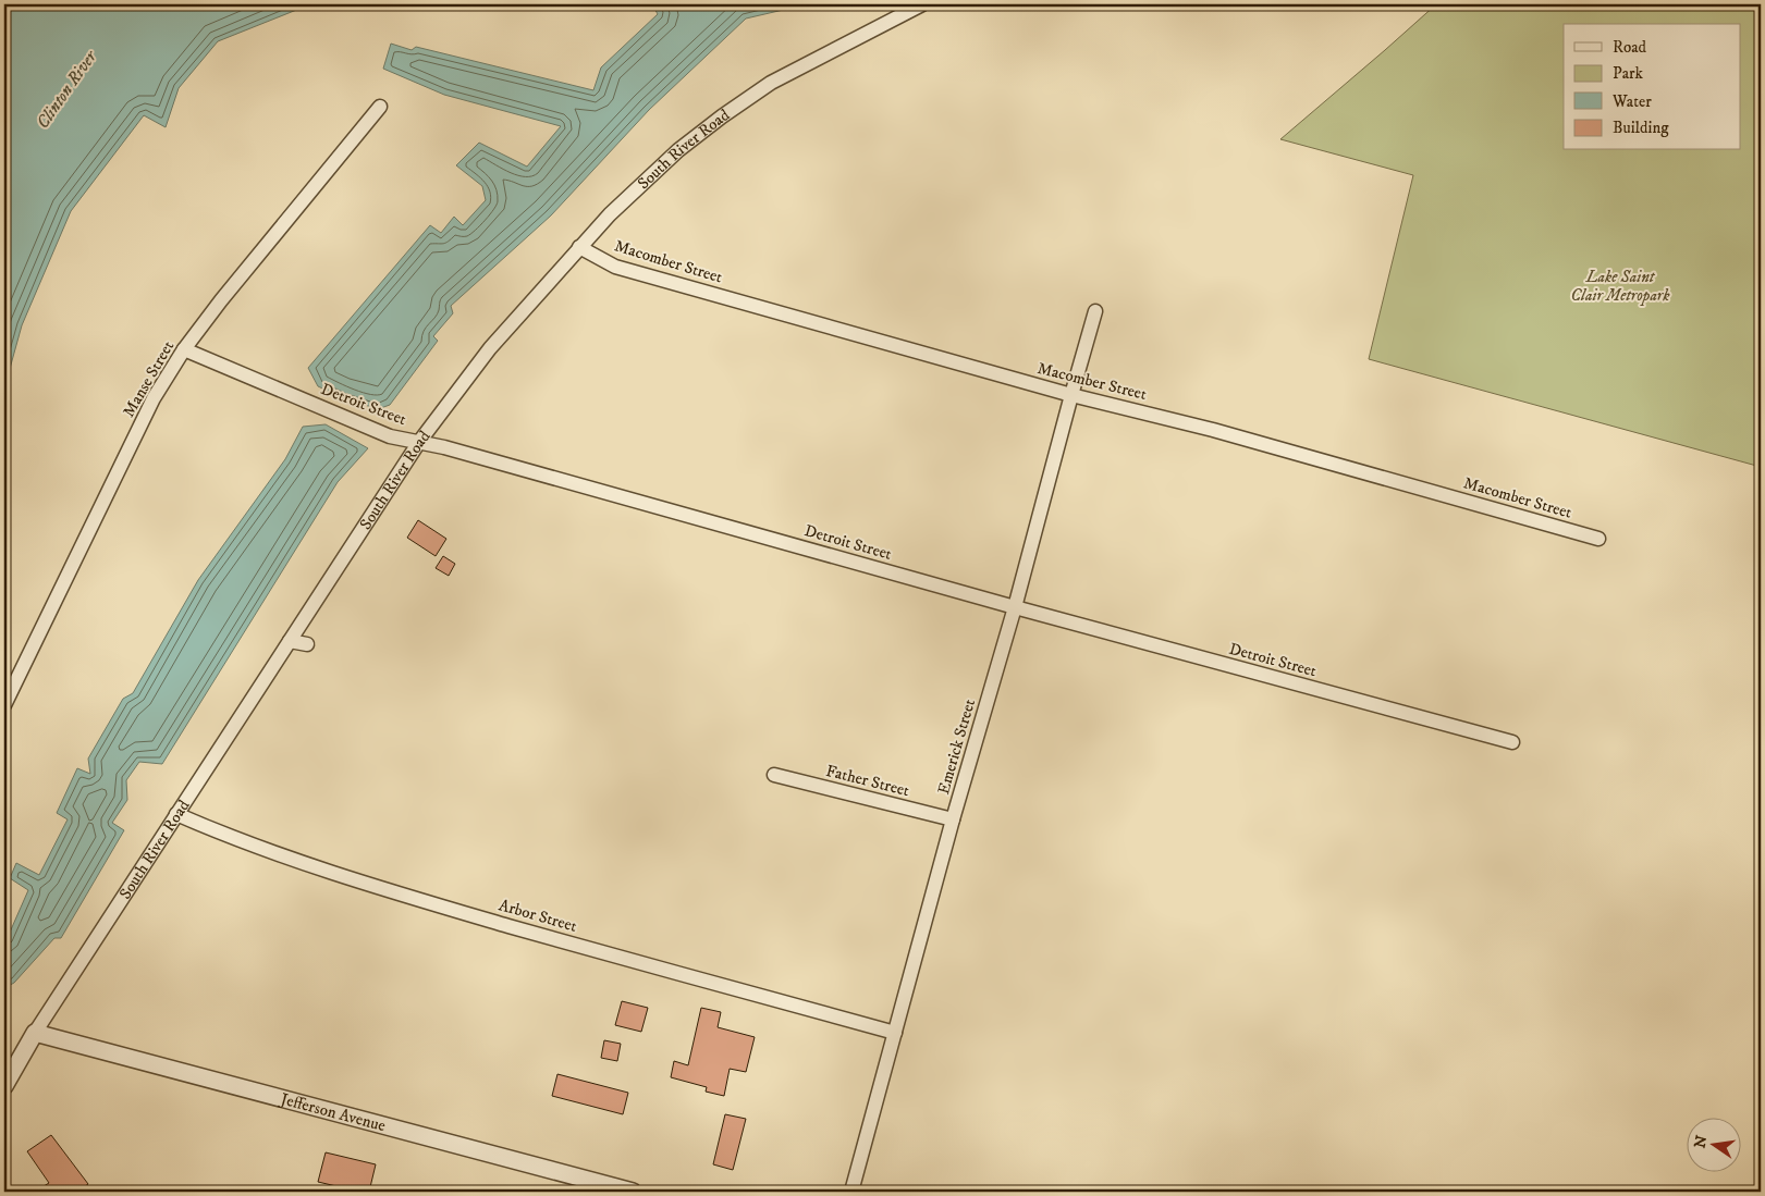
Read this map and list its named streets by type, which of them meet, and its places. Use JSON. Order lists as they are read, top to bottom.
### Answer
{
  "streets": {
    "street": [
      "South River Road",
      "Macomber Street",
      "Manse Street",
      "Detroit Street",
      "Emerick Street",
      "Father Street",
      "Arbor Street",
      "Jefferson Avenue"
    ]
  },
  "crossings": [
    ["South River Road", "Macomber Street"],
    ["South River Road", "Detroit Street"],
    ["South River Road", "Arbor Street"],
    ["South River Road", "Jefferson Avenue"],
    ["Macomber Street", "Emerick Street"],
    ["Manse Street", "Detroit Street"],
    ["Detroit Street", "Emerick Street"],
    ["Emerick Street", "Father Street"],
    ["Emerick Street", "Arbor Street"]
  ],
  "water": ["Clinton River"],
  "parks": ["Lake Saint Clair Metropark"],
  "legend": [
    "Road",
    "Park",
    "Water",
    "Building"
  ],
  "north": "left"
}
